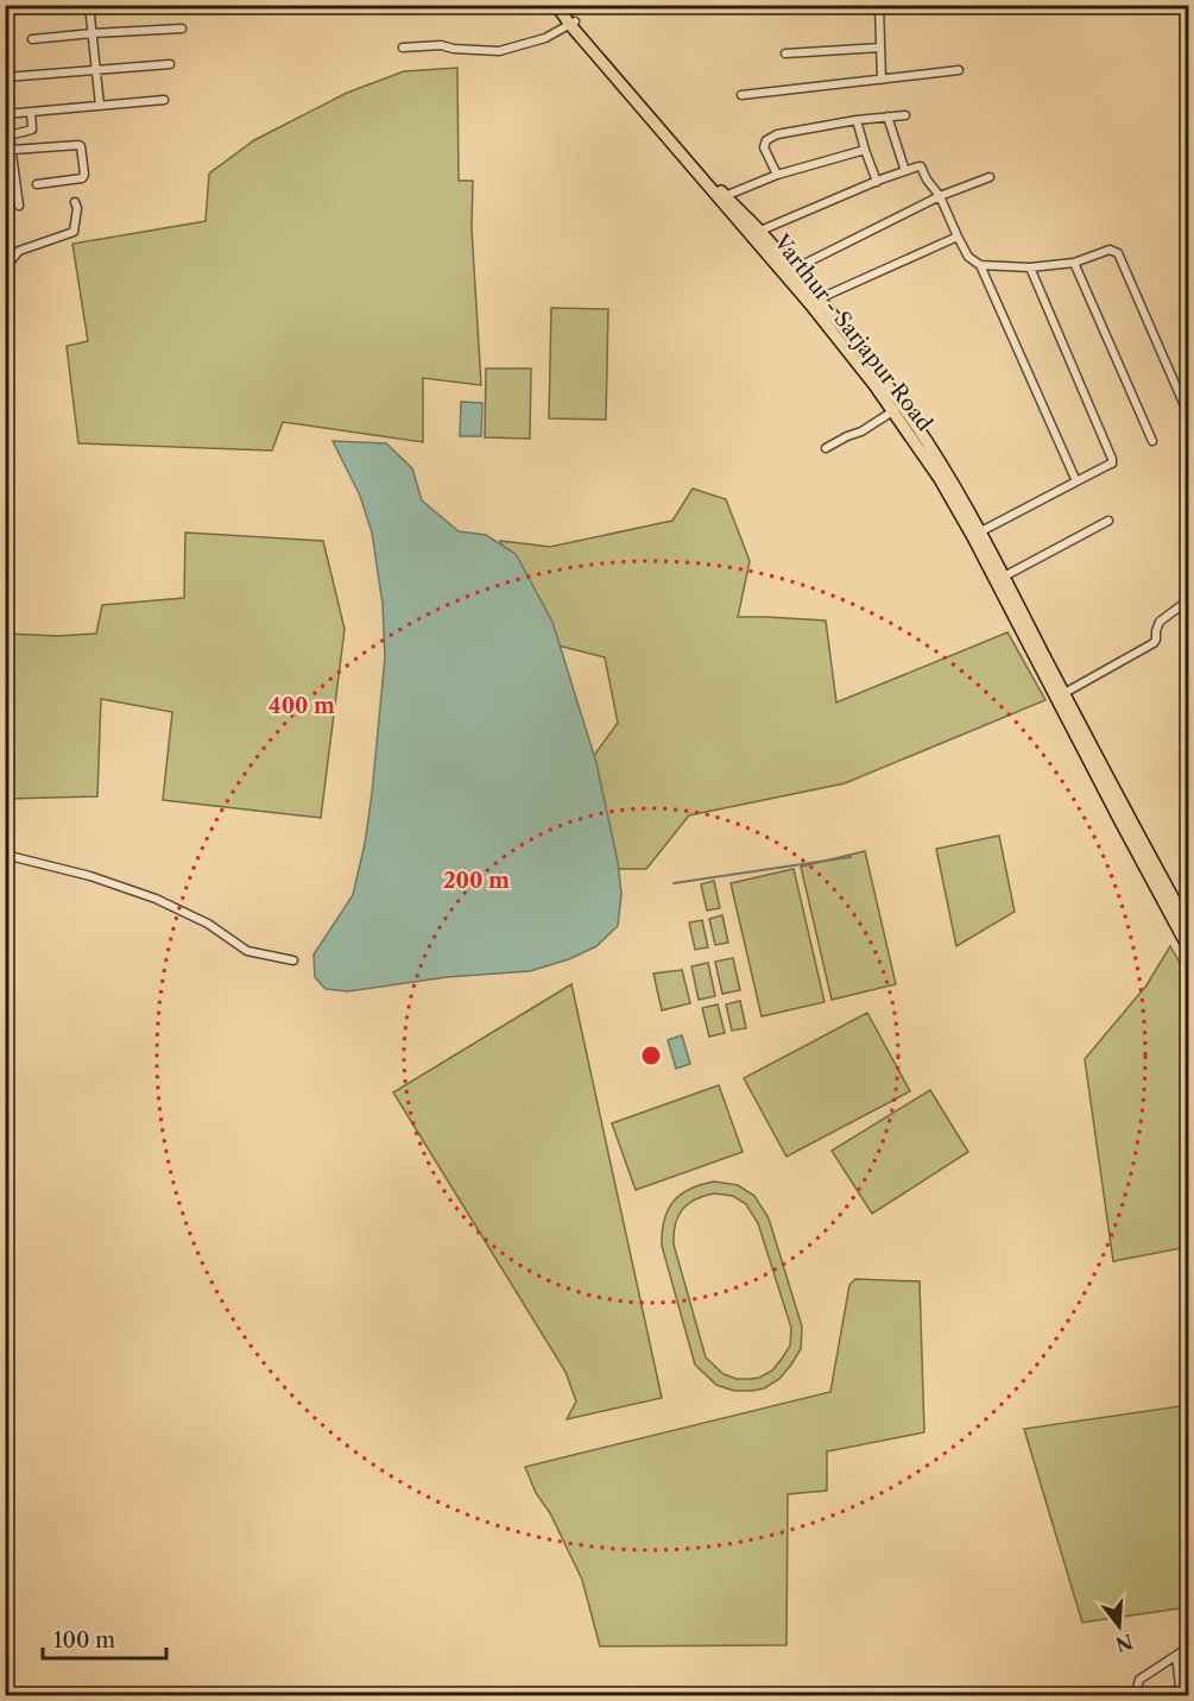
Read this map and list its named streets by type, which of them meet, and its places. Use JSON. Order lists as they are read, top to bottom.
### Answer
{
  "streets": {
    "main road": ["Varthur - Sarjapur Road"]
  },
  "scale_bar": "100 m",
  "north": "bottom",
  "rings": ["400 m", "200 m"]
}
